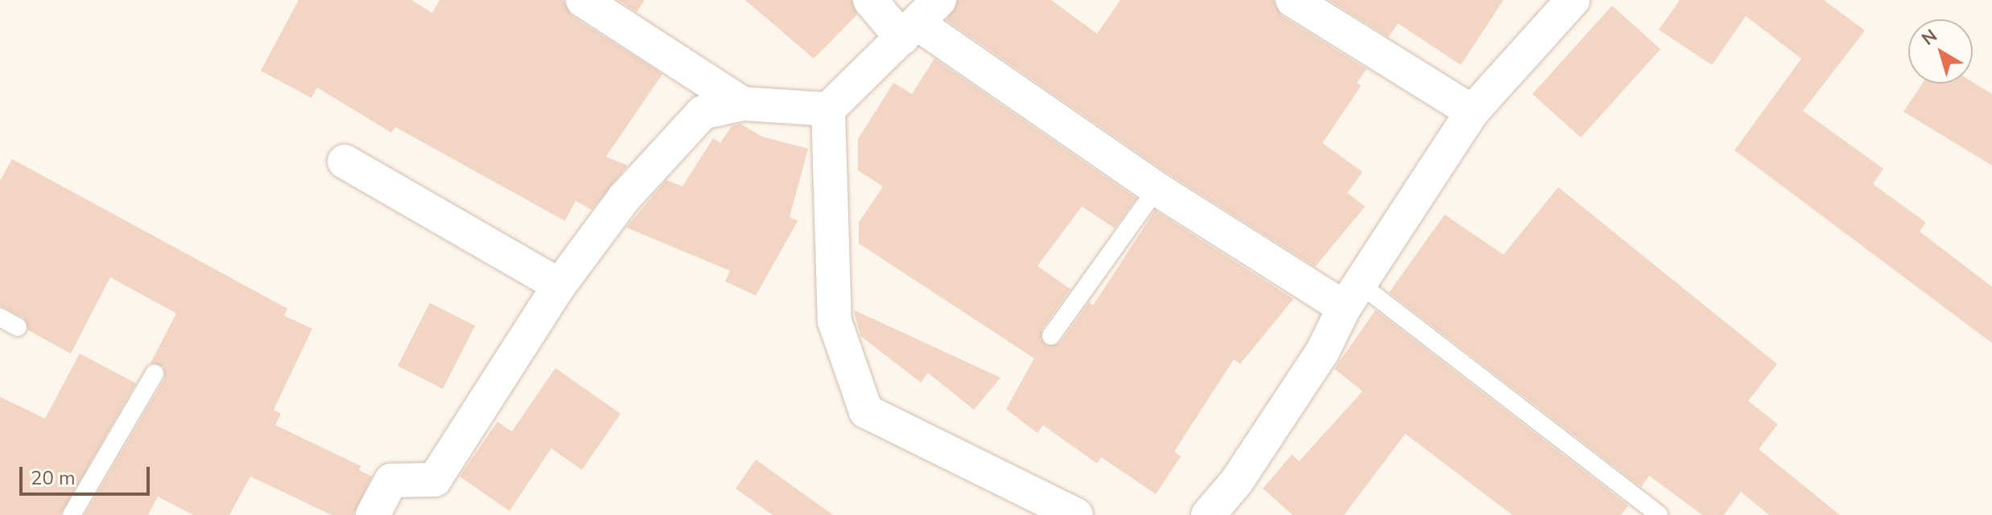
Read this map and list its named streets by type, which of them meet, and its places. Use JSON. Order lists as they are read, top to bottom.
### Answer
{
  "scale_bar": "20 m",
  "north": "top left"
}
